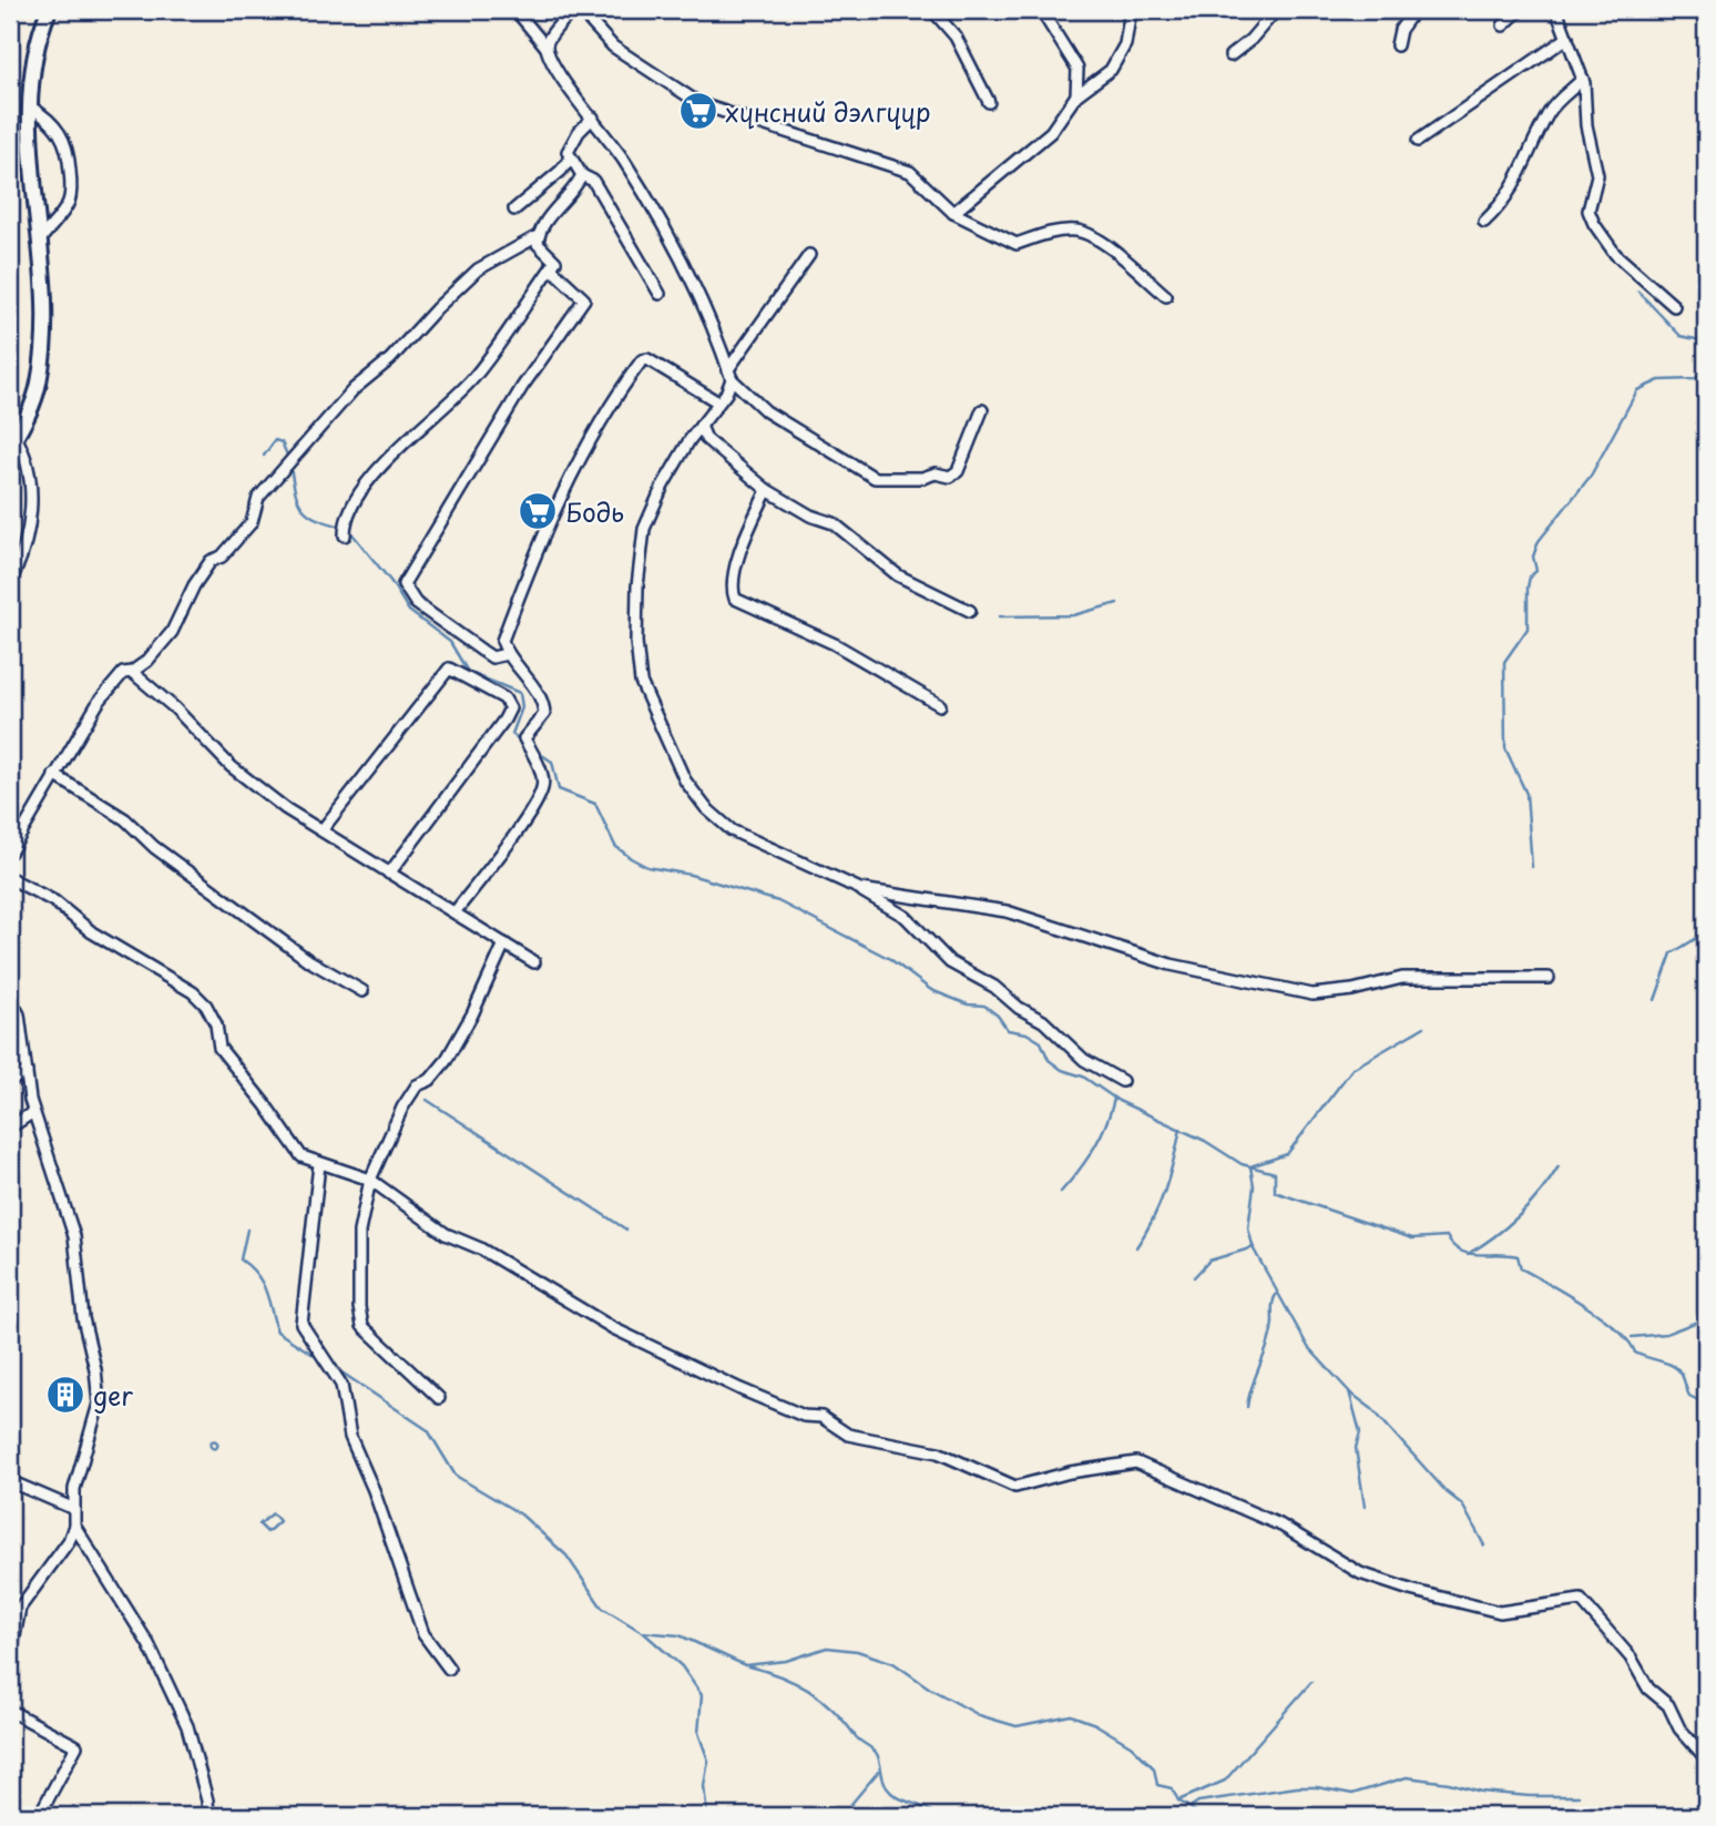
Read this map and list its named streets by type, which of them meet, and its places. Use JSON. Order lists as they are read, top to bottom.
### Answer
{
  "places": {
    "supermarket": ["хүнсний дэлгүүр", "Бодь"],
    "building": ["ger"]
  }
}
